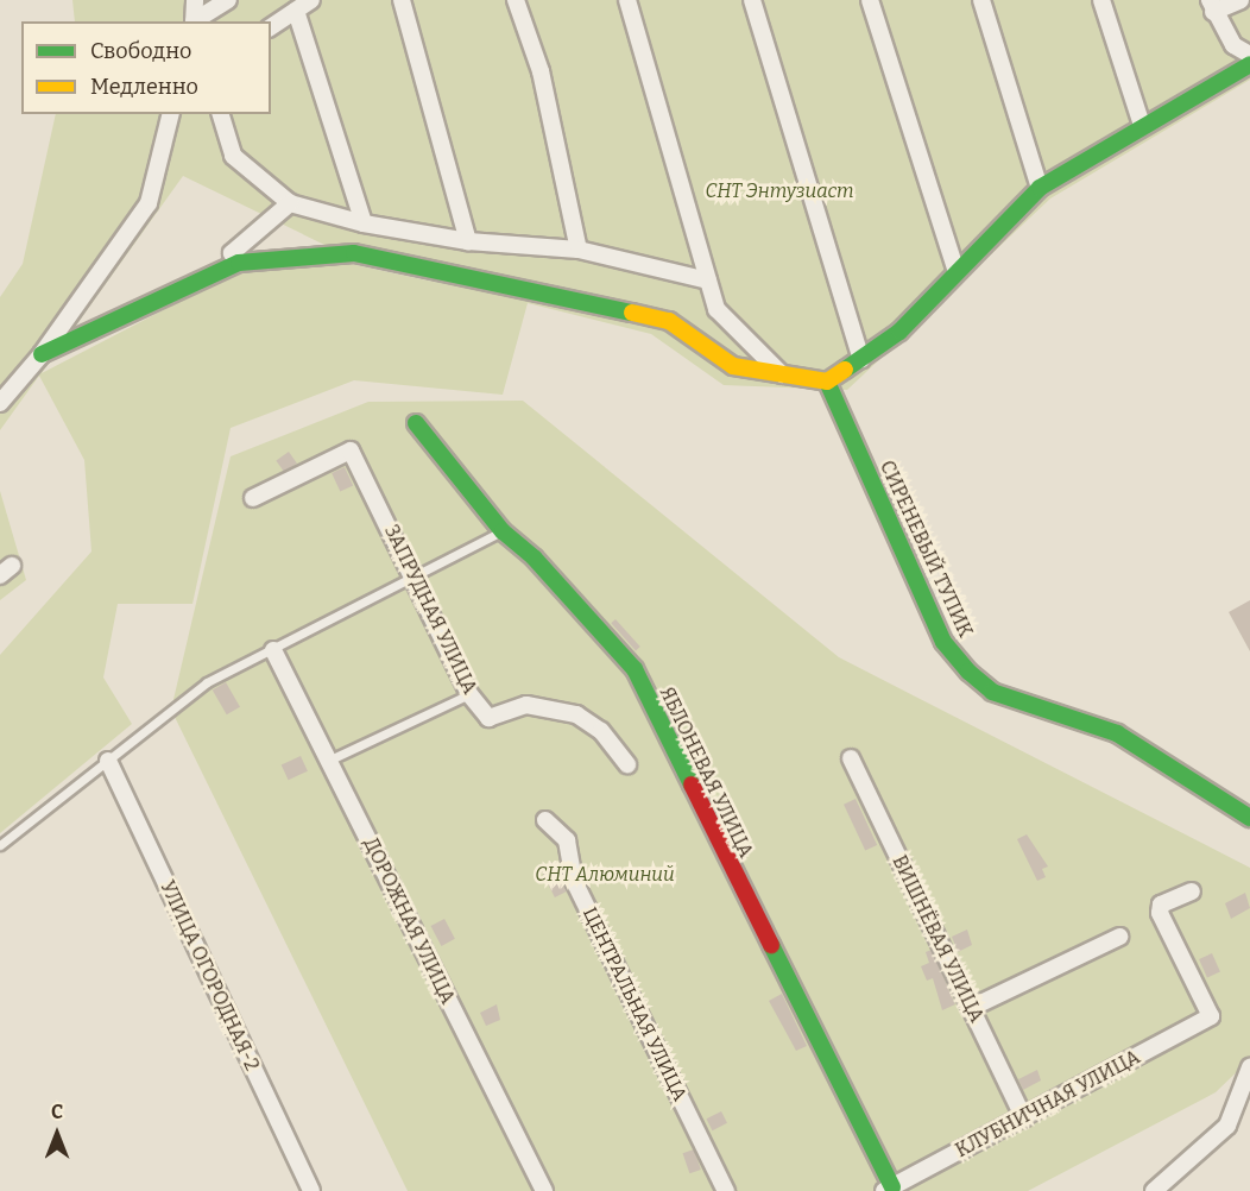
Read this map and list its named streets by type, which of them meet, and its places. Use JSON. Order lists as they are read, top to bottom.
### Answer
{
  "streets": {
    "street": [
      "СИРЕНЕВЫЙ ТУПИК",
      "ЗАПРУДНАЯ УЛИЦА",
      "ЯБЛОНЕВАЯ УЛИЦА",
      "ДОРОЖНАЯ УЛИЦА",
      "ВИШНЁВАЯ УЛИЦА",
      "УЛИЦА ОГОРОДНАЯ-2",
      "ЦЕНТРАЛЬНАЯ УЛИЦА",
      "КЛУБНИЧНАЯ УЛИЦА"
    ]
  },
  "crossings": [
    ["ЯБЛОНЕВАЯ УЛИЦА", "КЛУБНИЧНАЯ УЛИЦА"],
    ["ВИШНЁВАЯ УЛИЦА", "КЛУБНИЧНАЯ УЛИЦА"]
  ],
  "parks": ["СНТ Энтузиаст", "СНТ Алюминий"],
  "legend": ["Свободно", "Медленно"],
  "north": "top"
}
